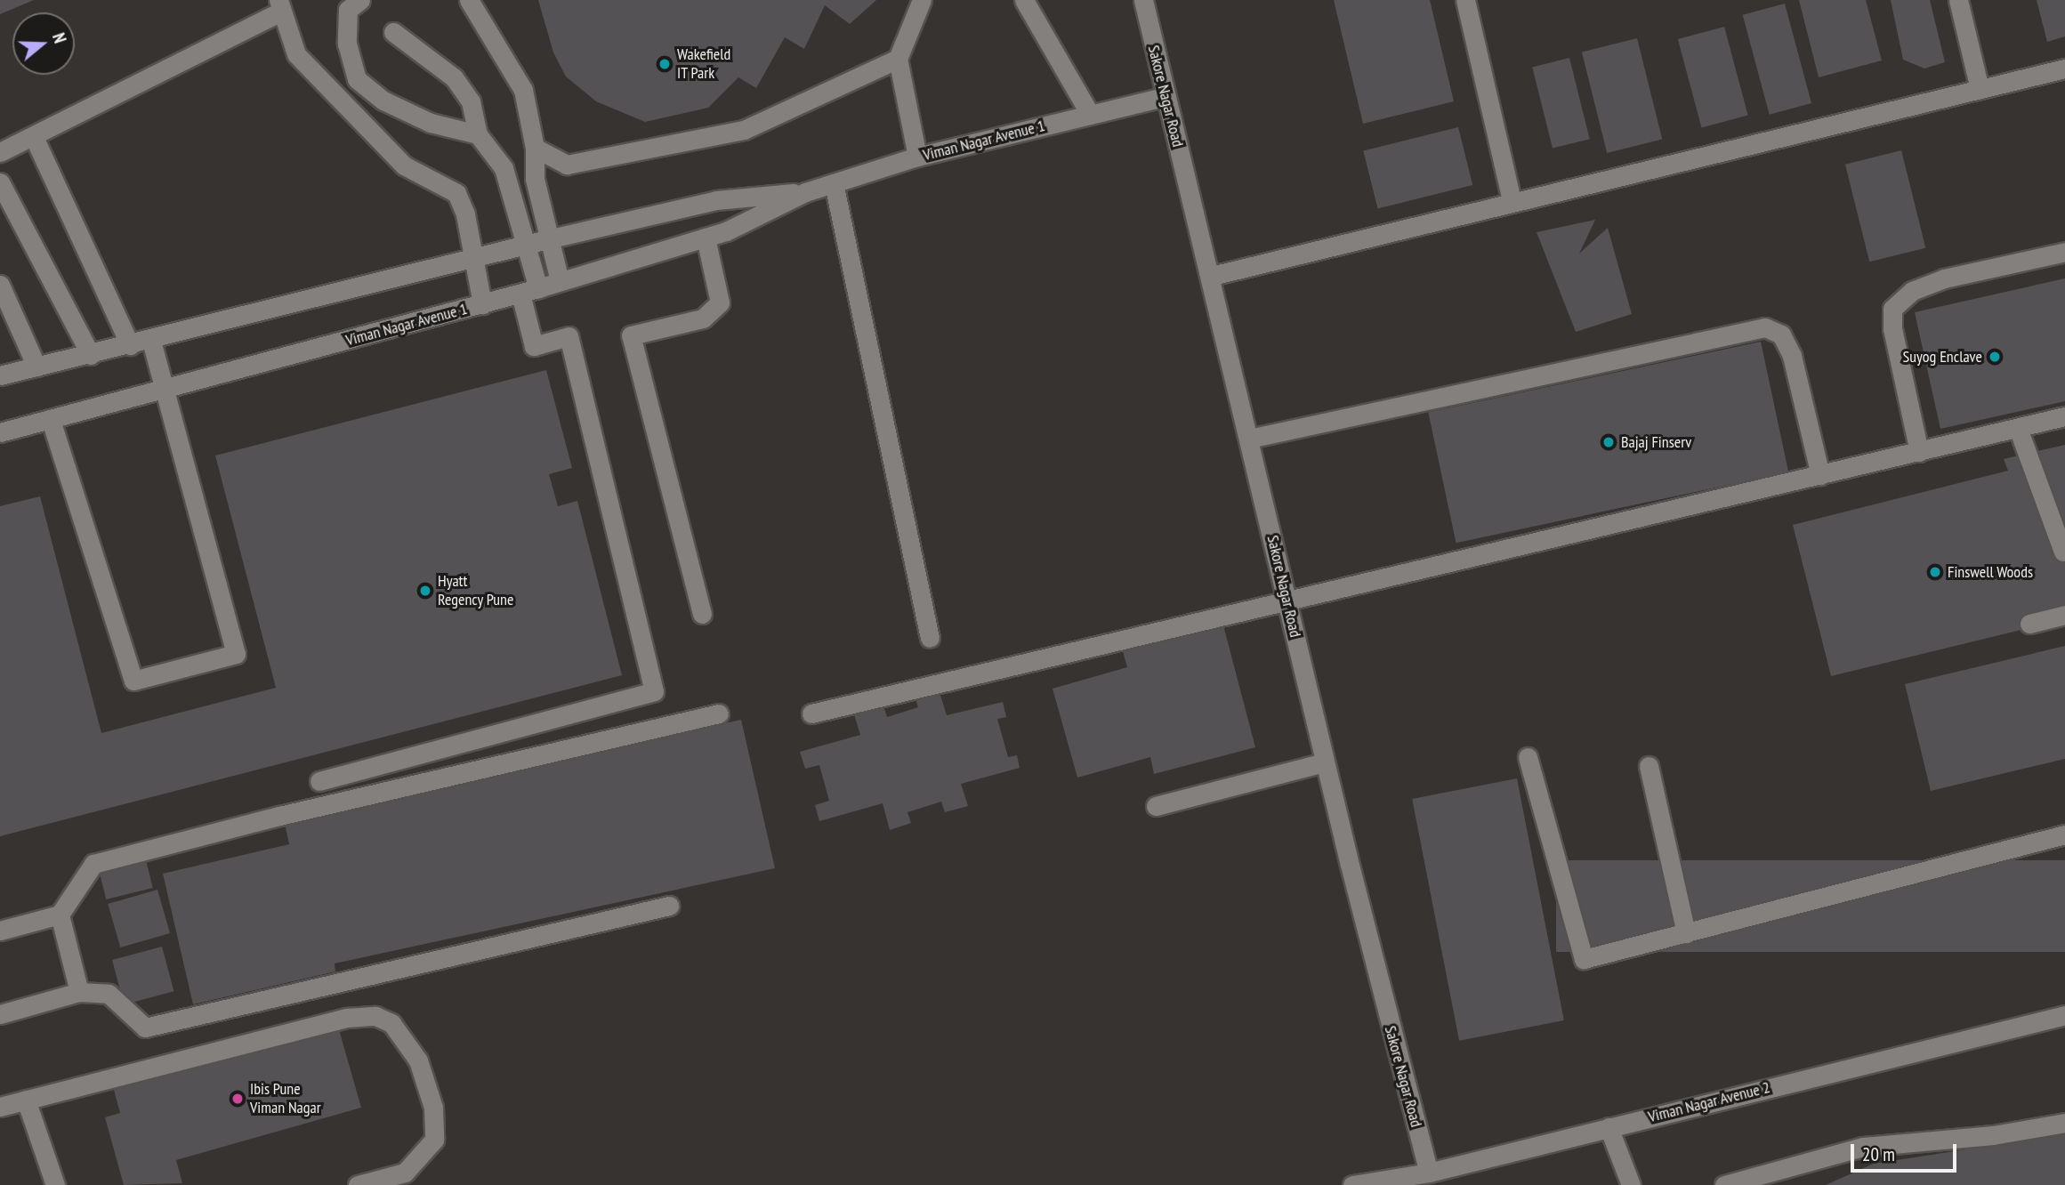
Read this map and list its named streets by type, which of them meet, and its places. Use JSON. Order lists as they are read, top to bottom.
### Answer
{
  "streets": {
    "street": ["Sakore Nagar Road", "Viman Nagar Avenue 1", "Viman Nagar Avenue 2"]
  },
  "crossings": [
    ["Sakore Nagar Road", "Viman Nagar Avenue 1"],
    ["Sakore Nagar Road", "Viman Nagar Avenue 2"]
  ],
  "places": [
    "Wakefield IT Park",
    "Suyog Enclave",
    "Bajaj Finserv",
    "Finswell Woods",
    "Hyatt Regency Pune",
    "Ibis Pune Viman Nagar"
  ],
  "scale_bar": "20 m",
  "north": "right"
}
